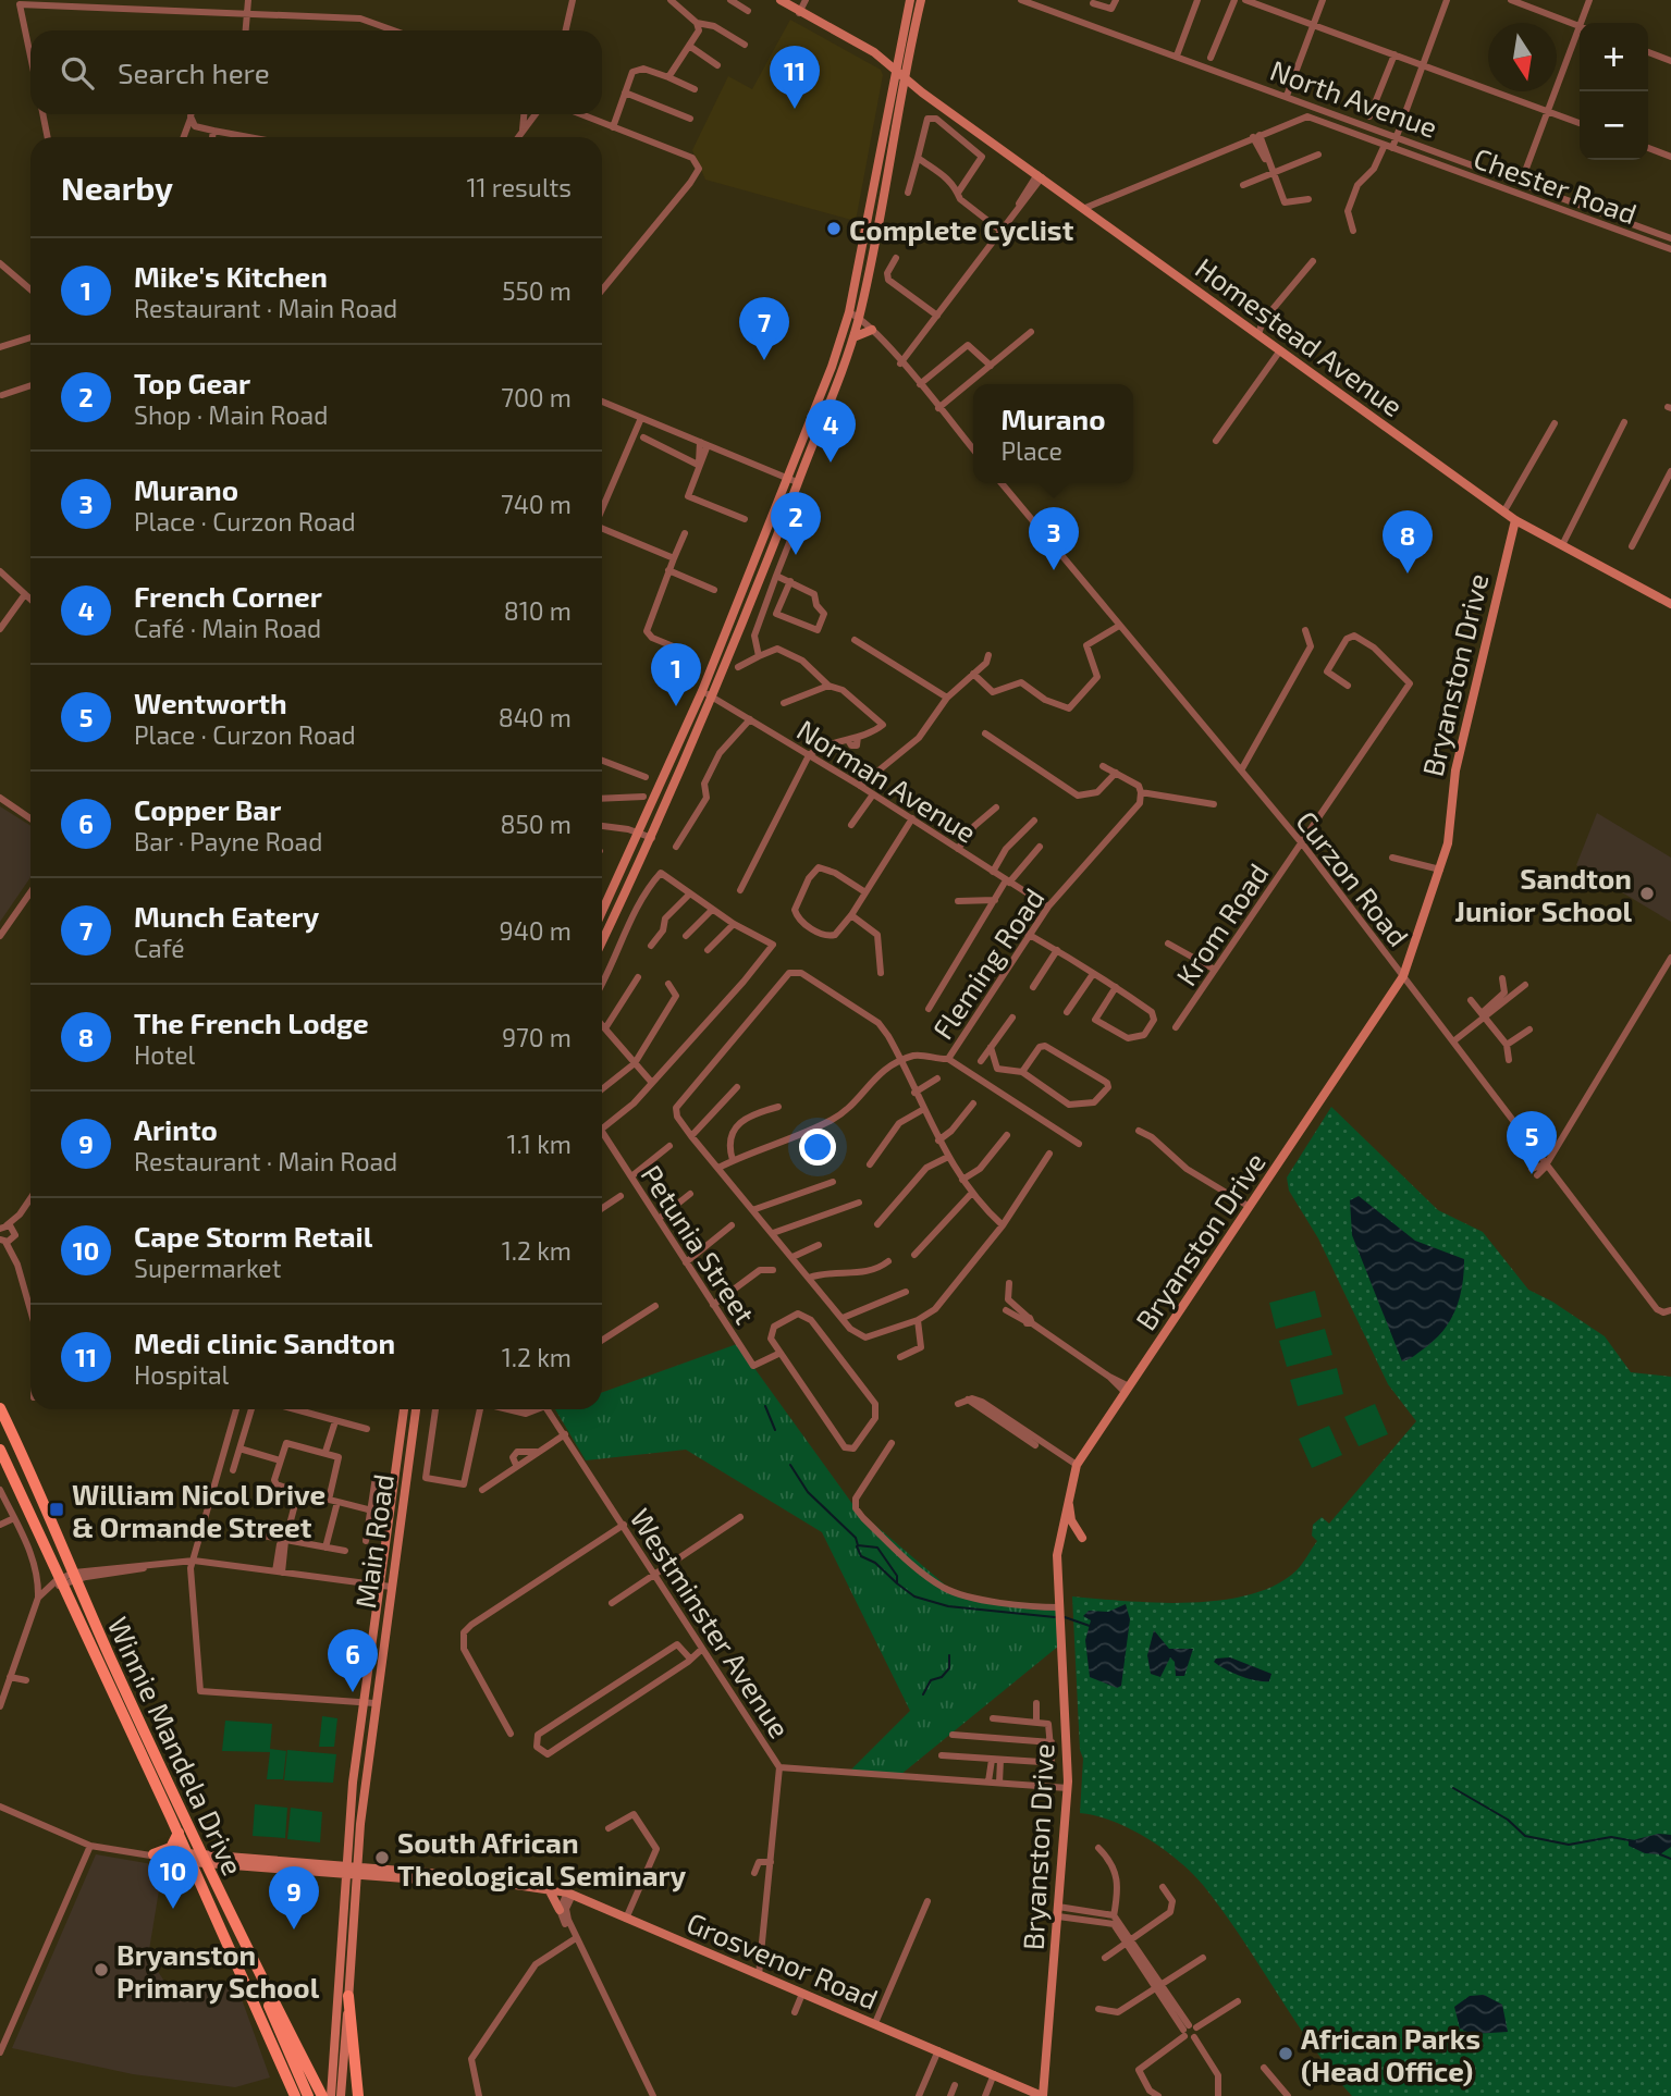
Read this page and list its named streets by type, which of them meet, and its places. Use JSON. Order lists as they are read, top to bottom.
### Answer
{
  "streets": {
    "main road": [
      "Homestead Avenue",
      "Bryanston Drive",
      "Main Road",
      "Winnie Mandela Drive",
      "Grosvenor Road"
    ],
    "street": [
      "North Avenue",
      "Chester Road",
      "Norman Avenue",
      "Curzon Road",
      "Krom Road",
      "Fleming Road",
      "Petunia Street",
      "Westminster Avenue"
    ]
  },
  "crossings": [
    ["Chester Road", "Homestead Avenue"],
    ["Homestead Avenue", "Bryanston Drive"],
    ["Bryanston Drive", "Curzon Road"],
    ["Bryanston Drive", "Grosvenor Road"],
    ["Norman Avenue", "Fleming Road"],
    ["Curzon Road", "Krom Road"],
    ["Main Road", "Grosvenor Road"],
    ["Westminster Avenue", "Grosvenor Road"],
    ["Winnie Mandela Drive", "Grosvenor Road"]
  ],
  "places": {
    "other": [
      "Complete Cyclist",
      "Sandton Junior School",
      "South African Theological Seminary",
      "Bryanston Primary School",
      "African Parks (Head Office)"
    ],
    "transit": ["William Nicol Drive & Ormande Street"]
  },
  "north": "bottom",
  "page": {
    "map_buttons": ["+", "−"],
    "search": "Search here",
    "pins": [
      "11",
      "7",
      "4",
      "2",
      "3",
      "8",
      "1",
      "5",
      "6",
      "10",
      "9"
    ],
    "heading": ["Nearby", "11 results"],
    "list": [
      {
        "mark": "1",
        "name": "Mike's Kitchen",
        "note": "Restaurant · Main Road",
        "value": "550 m"
      },
      {
        "mark": "2",
        "name": "Top Gear",
        "note": "Shop · Main Road",
        "value": "700 m"
      },
      {
        "mark": "3",
        "name": "Murano",
        "note": "Place · Curzon Road",
        "value": "740 m"
      },
      {
        "mark": "4",
        "name": "French Corner",
        "note": "Café · Main Road",
        "value": "810 m"
      },
      {
        "mark": "5",
        "name": "Wentworth",
        "note": "Place · Curzon Road",
        "value": "840 m"
      },
      {
        "mark": "6",
        "name": "Copper Bar",
        "note": "Bar · Payne Road",
        "value": "850 m"
      },
      {
        "mark": "7",
        "name": "Munch Eatery",
        "note": "Café",
        "value": "940 m"
      },
      {
        "mark": "8",
        "name": "The French Lodge",
        "note": "Hotel",
        "value": "970 m"
      },
      {
        "mark": "9",
        "name": "Arinto",
        "note": "Restaurant · Main Road",
        "value": "1.1 km"
      },
      {
        "mark": "10",
        "name": "Cape Storm Retail",
        "note": "Supermarket",
        "value": "1.2 km"
      },
      {
        "mark": "11",
        "name": "Medi clinic Sandton",
        "note": "Hospital",
        "value": "1.2 km"
      }
    ],
    "popup": ["Murano", "Place"]
  }
}
